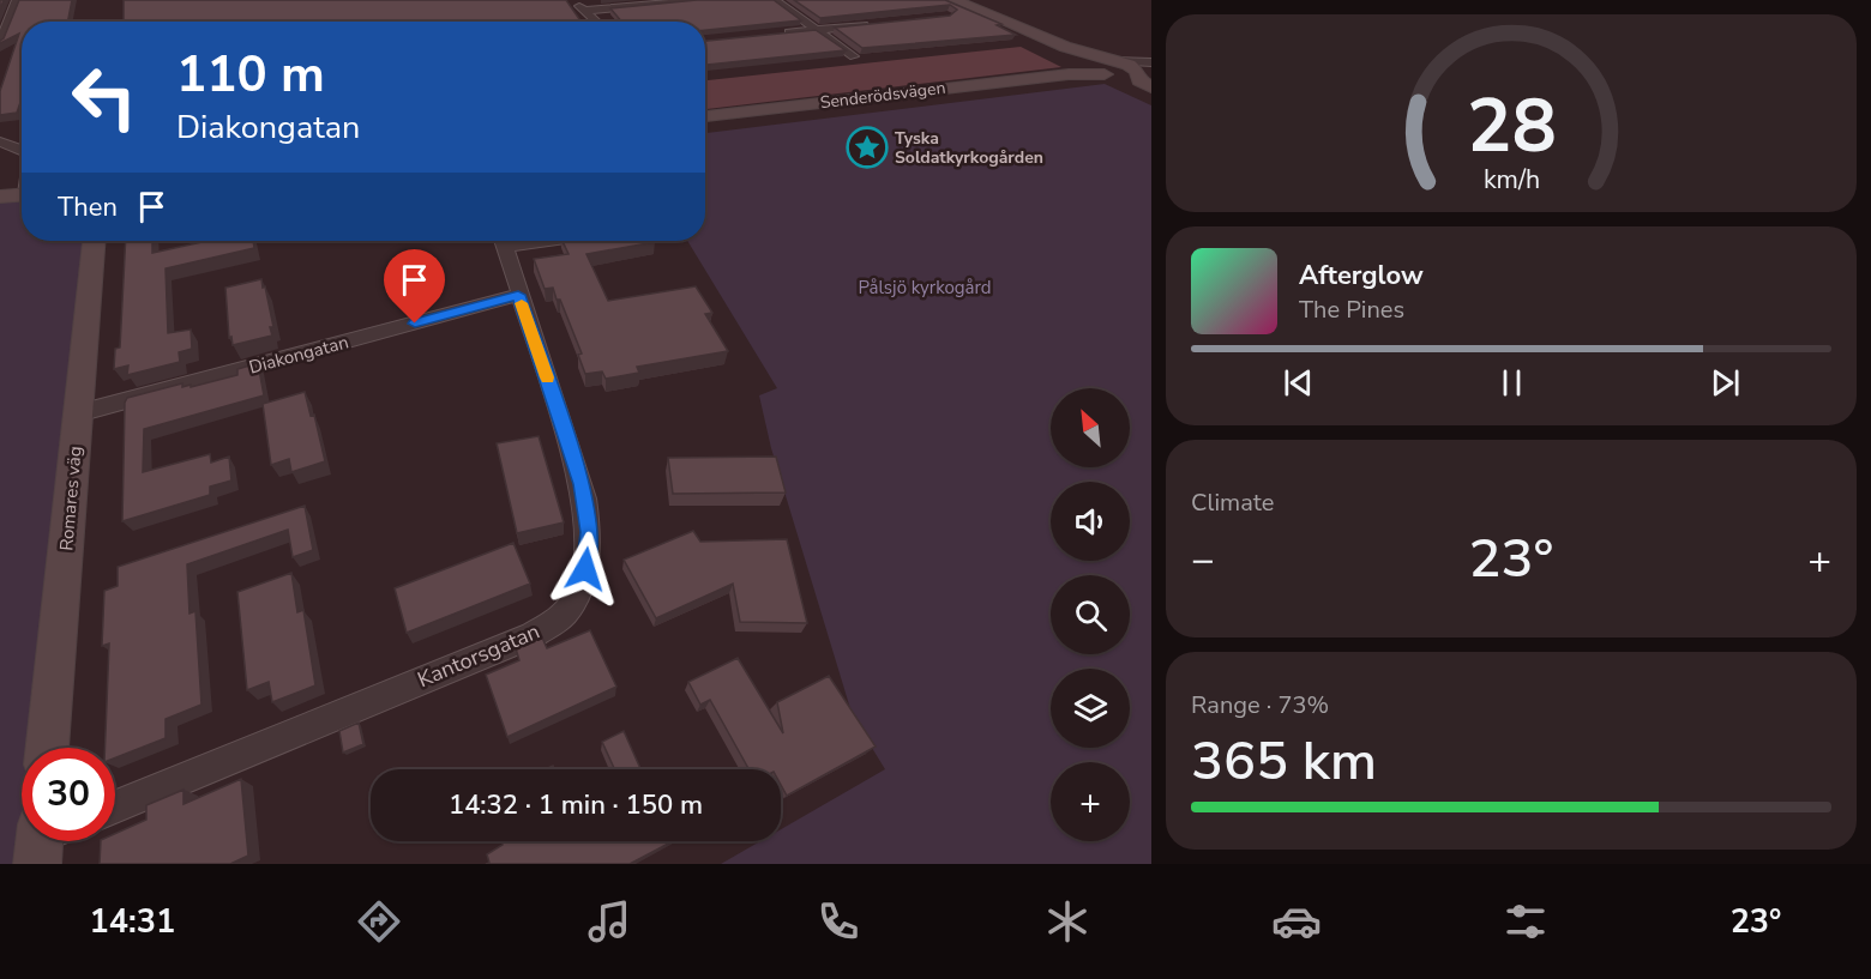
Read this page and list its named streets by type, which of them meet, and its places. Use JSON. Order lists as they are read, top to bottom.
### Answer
{
  "streets": {
    "street": [
      "Senderödsvägen",
      "Diakongatan",
      "Romares väg",
      "Kantorsgatan"
    ]
  },
  "crossings": [
    ["Diakongatan", "Romares väg"],
    ["Diakongatan", "Kantorsgatan"]
  ],
  "parks": ["Pålsjö kyrkogård"],
  "places": {
    "place": ["Tyska Soldatkyrkogården"]
  },
  "north": "top left",
  "page": {
    "turn": ["110 m", "Diakongatan"],
    "then": "Then",
    "song": ["Afterglow", "The Pines"],
    "map_buttons": "+",
    "tile": [
      "Climate",
      ["Range · 73%", "365 km"]
    ],
    "heat": ["−", "23°", "+"],
    "limit": "30",
    "trip": "14:32 · 1 min · 150 m",
    "tabs": ["14:31", "23°"],
    "gauge": ["28", "km/h"]
  }
}
